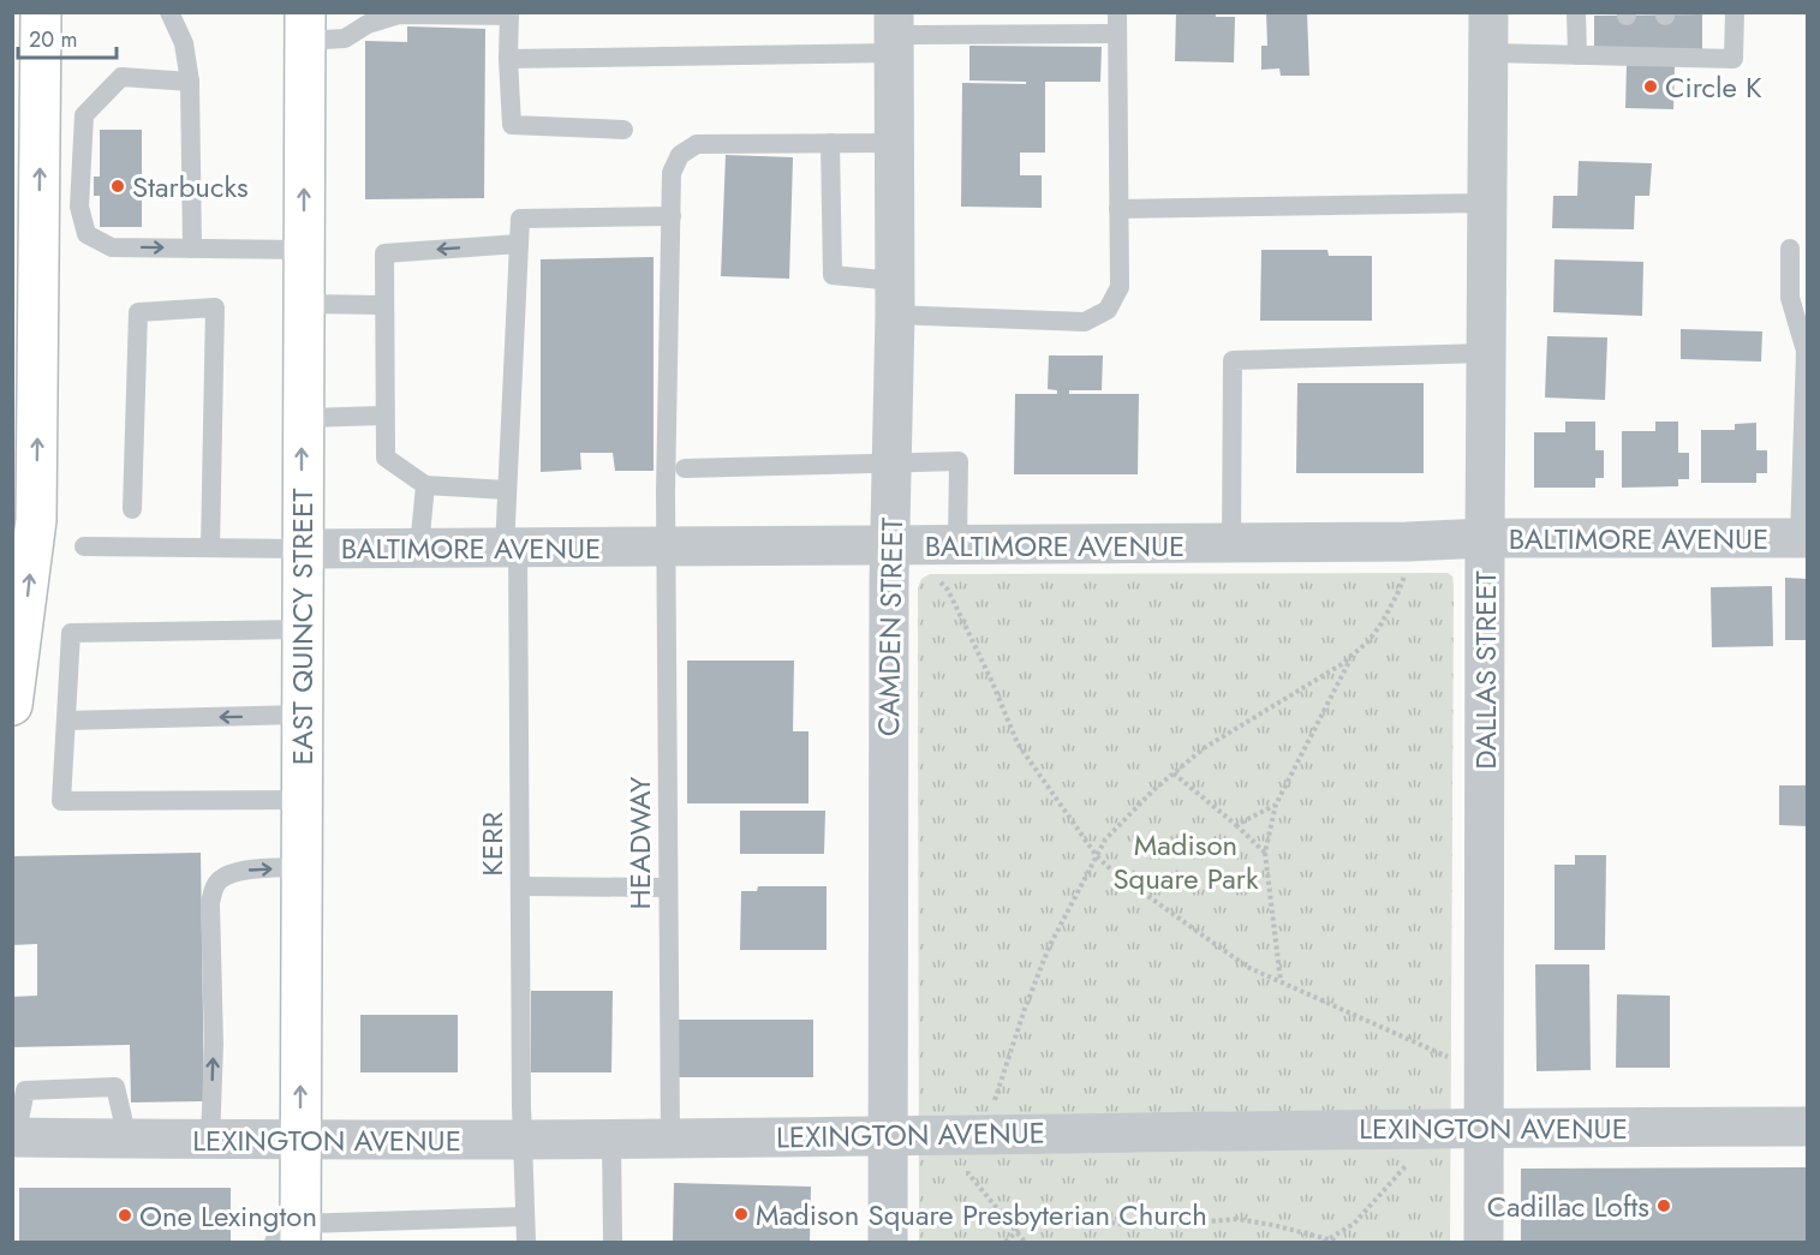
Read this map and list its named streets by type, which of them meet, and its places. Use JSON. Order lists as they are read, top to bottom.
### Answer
{
  "streets": {
    "main road": ["EAST QUINCY STREET"],
    "street": [
      "BALTIMORE AVENUE",
      "CAMDEN STREET",
      "DALLAS STREET",
      "LEXINGTON AVENUE"
    ],
    "lane": ["HEADWAY", "KERR"]
  },
  "crossings": [
    ["BALTIMORE AVENUE", "EAST QUINCY STREET"],
    ["BALTIMORE AVENUE", "CAMDEN STREET"],
    ["BALTIMORE AVENUE", "DALLAS STREET"],
    ["BALTIMORE AVENUE", "HEADWAY"],
    ["BALTIMORE AVENUE", "KERR"],
    ["EAST QUINCY STREET", "LEXINGTON AVENUE"],
    ["CAMDEN STREET", "HEADWAY"],
    ["CAMDEN STREET", "LEXINGTON AVENUE"],
    ["DALLAS STREET", "LEXINGTON AVENUE"],
    ["HEADWAY", "LEXINGTON AVENUE"],
    ["KERR", "LEXINGTON AVENUE"]
  ],
  "parks": ["Madison Square Park"],
  "places": [
    "Circle K",
    "Starbucks",
    "Cadillac Lofts",
    "Madison Square Presbyterian Church",
    "One Lexington"
  ],
  "scale_bar": "20 m"
}
